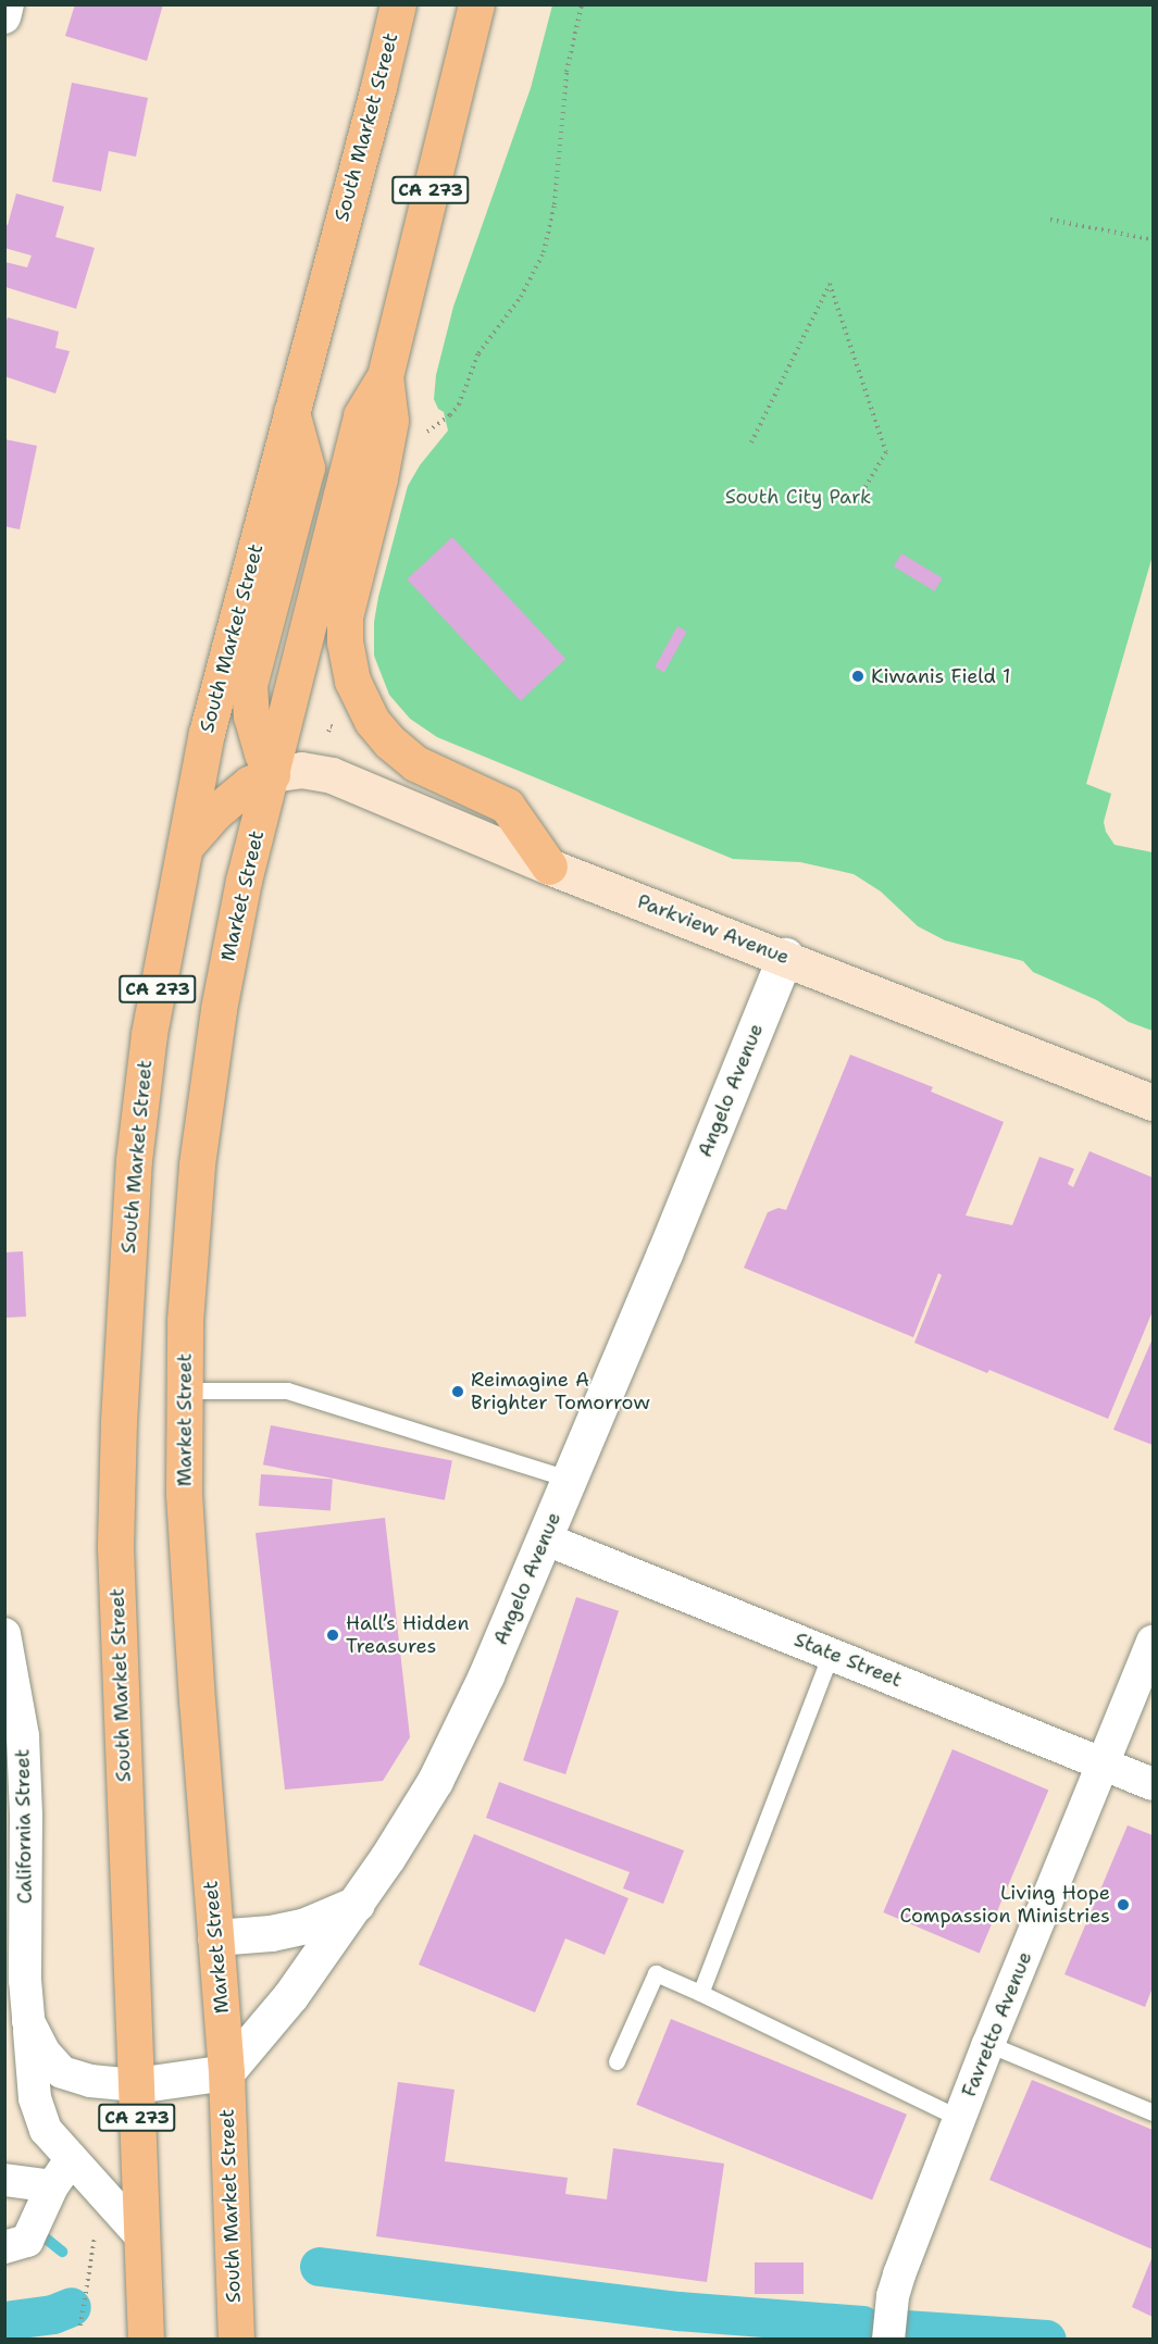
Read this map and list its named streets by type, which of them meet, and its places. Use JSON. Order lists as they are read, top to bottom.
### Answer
{
  "streets": {
    "main road": [
      "South Market Street",
      "CA 273",
      "Market Street",
      "Parkview Avenue"
    ],
    "street": [
      "Angelo Avenue",
      "State Street",
      "California Street",
      "Favretto Avenue"
    ]
  },
  "crossings": [
    ["South Market Street", "Market Street"],
    ["South Market Street", "Angelo Avenue"],
    ["South Market Street", "California Street"],
    ["CA 273", "Market Street"],
    ["CA 273", "Parkview Avenue"],
    ["Market Street", "Parkview Avenue"],
    ["Market Street", "Angelo Avenue"],
    ["Parkview Avenue", "Angelo Avenue"],
    ["Angelo Avenue", "State Street"],
    ["State Street", "Favretto Avenue"]
  ],
  "parks": ["South City Park"],
  "places": [
    "Kiwanis Field 1",
    "Reimagine A Brighter Tomorrow",
    "Hall’s Hidden Treasures",
    "Living Hope Compassion Ministries"
  ]
}
